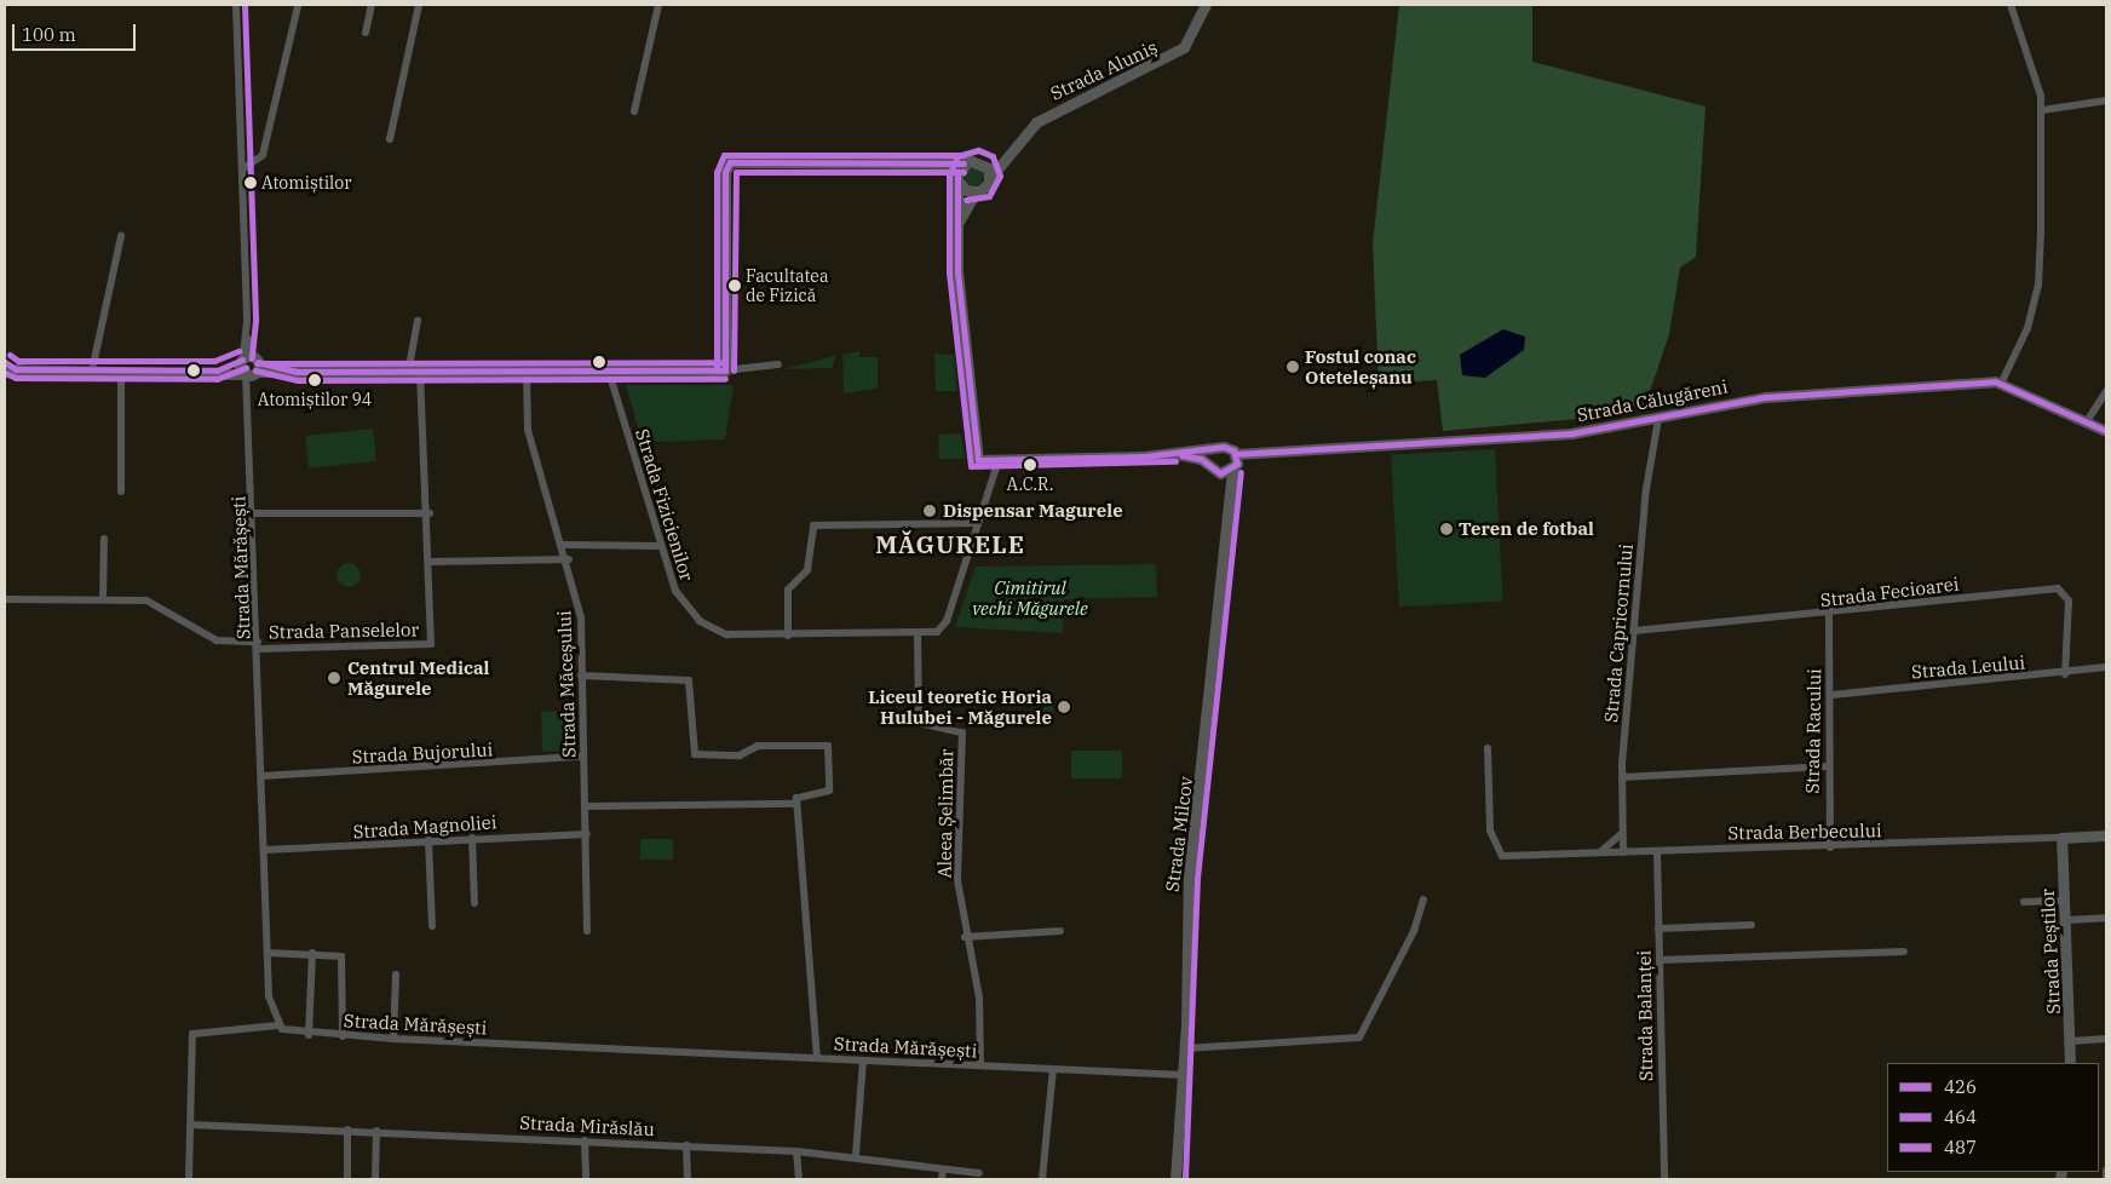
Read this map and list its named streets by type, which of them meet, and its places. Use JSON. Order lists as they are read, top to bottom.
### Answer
{
  "streets": {
    "main road": [
      "Strada Aluniș",
      "Strada Călugăreni",
      "Strada Berbecului",
      "Strada Milcov",
      "Strada Peștilor"
    ],
    "street": [
      "Strada Fizicienilor",
      "Strada Mărășești",
      "Strada Fecioarei",
      "Strada Panselelor",
      "Strada Capricornului",
      "Strada Leului",
      "Strada Măceșului",
      "Strada Racului",
      "Strada Bujorului",
      "Aleea Șelimbăr",
      "Strada Magnoliei",
      "Strada Balanței",
      "Strada Mirăslău"
    ]
  },
  "crossings": [
    ["Strada Călugăreni", "Strada Capricornului"],
    ["Strada Călugăreni", "Strada Milcov"],
    ["Strada Fizicienilor", "Aleea Șelimbăr"],
    ["Strada Mărășești", "Strada Panselelor"],
    ["Strada Mărășești", "Strada Bujorului"],
    ["Strada Mărășești", "Aleea Șelimbăr"],
    ["Strada Mărășești", "Strada Magnoliei"],
    ["Strada Mărășești", "Strada Milcov"],
    ["Strada Fecioarei", "Strada Capricornului"],
    ["Strada Fecioarei", "Strada Leului"],
    ["Strada Fecioarei", "Strada Racului"],
    ["Strada Capricornului", "Strada Berbecului"],
    ["Strada Leului", "Strada Racului"],
    ["Strada Măceșului", "Strada Bujorului"],
    ["Strada Măceșului", "Strada Magnoliei"],
    ["Strada Racului", "Strada Berbecului"],
    ["Strada Berbecului", "Strada Peștilor"],
    ["Strada Berbecului", "Strada Balanței"]
  ],
  "districts": ["MĂGURELE"],
  "parks": ["Cimitirul vechi Măgurele"],
  "places": [
    "Atomiștilor",
    "Facultatea de Fizică",
    "Fostul conac Oteteleșanu",
    "Atomiștilor 94",
    "A.C.R.",
    "Dispensar Magurele",
    "Teren de fotbal",
    "Centrul Medical Măgurele",
    "Liceul teoretic Horia Hulubei - Măgurele"
  ],
  "lines": ["transit line 487", "transit line 464", "transit line 426"],
  "legend": ["426", "464", "487"],
  "scale_bar": "100 m"
}
